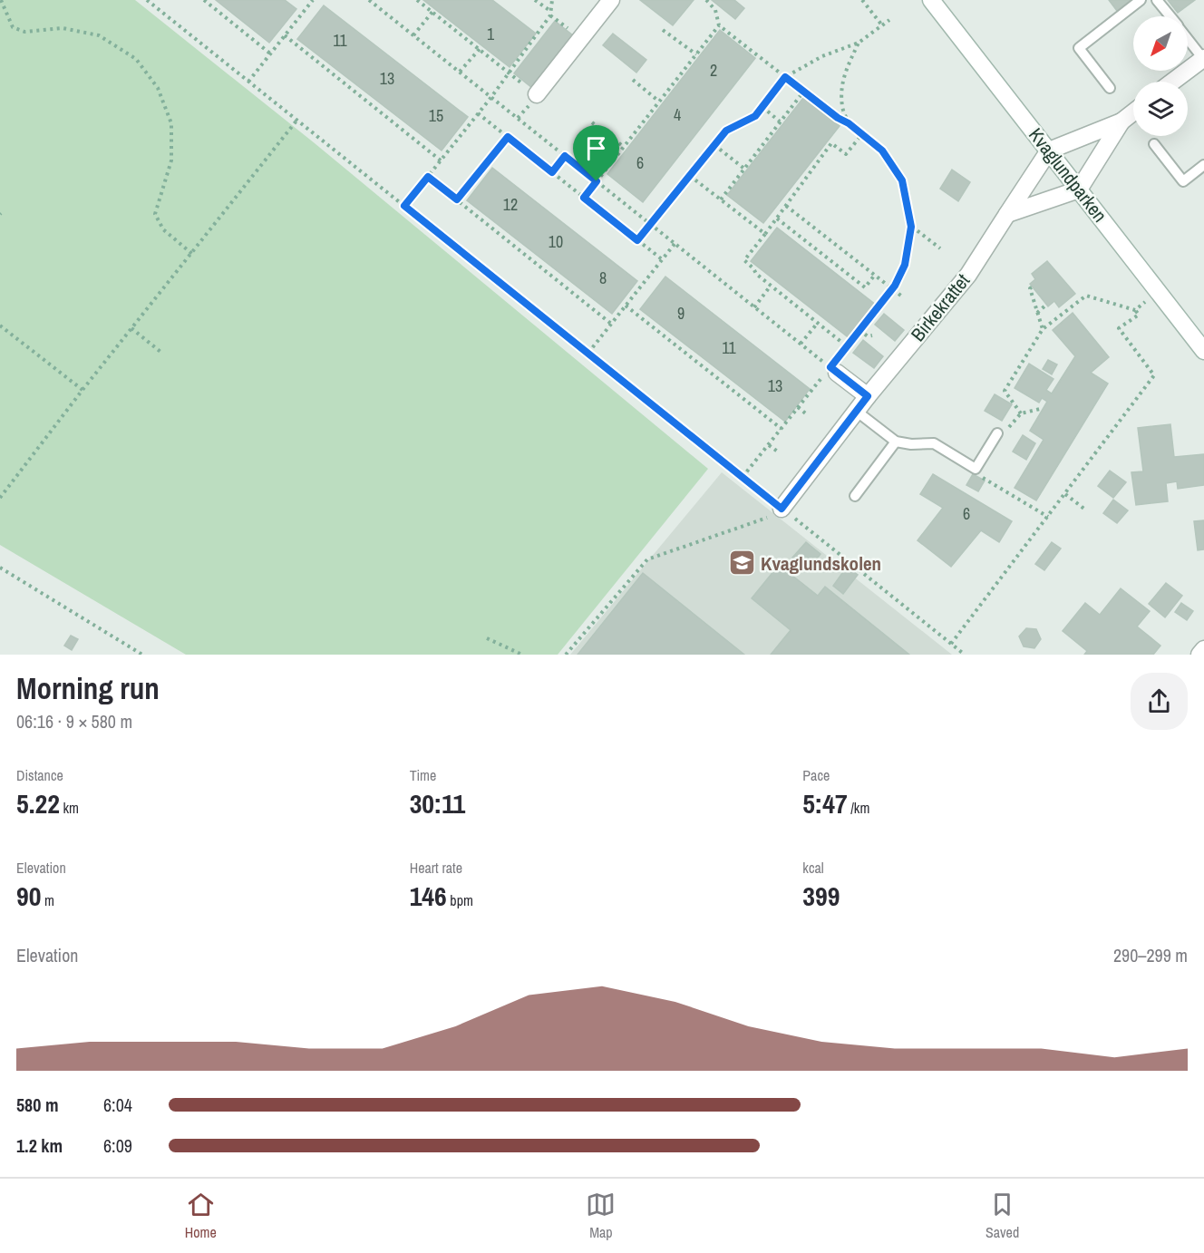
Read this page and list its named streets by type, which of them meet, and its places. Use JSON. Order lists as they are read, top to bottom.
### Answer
{
  "streets": {
    "street": ["Kvaglundparken", "Birkekrattet"]
  },
  "crossings": [
    ["Kvaglundparken", "Birkekrattet"]
  ],
  "places": {
    "school or university": ["Kvaglundskolen"]
  },
  "house_numbers": [
    "1",
    "11",
    "2",
    "13",
    "4",
    "15",
    "6",
    "12",
    "10",
    "8",
    "9",
    "11",
    "13",
    "6"
  ],
  "north": "bottom left",
  "page": {
    "heading": ["Morning run", "06:16 · 9 × 580 m"],
    "stats": [
      ["Distance", "5.22 km"],
      ["Time", "30:11"],
      ["Pace", "5:47 /km"],
      ["Elevation", "90 m"],
      ["Heart rate", "146 bpm"],
      ["kcal", "399"]
    ],
    "chart": ["Elevation", "290–299 m"],
    "list": [
      {
        "name": "580 m",
        "note": "6:04"
      },
      {
        "name": "1.2 km",
        "note": "6:09"
      }
    ],
    "tabs": ["Home", "Map", "Saved"]
  }
}
